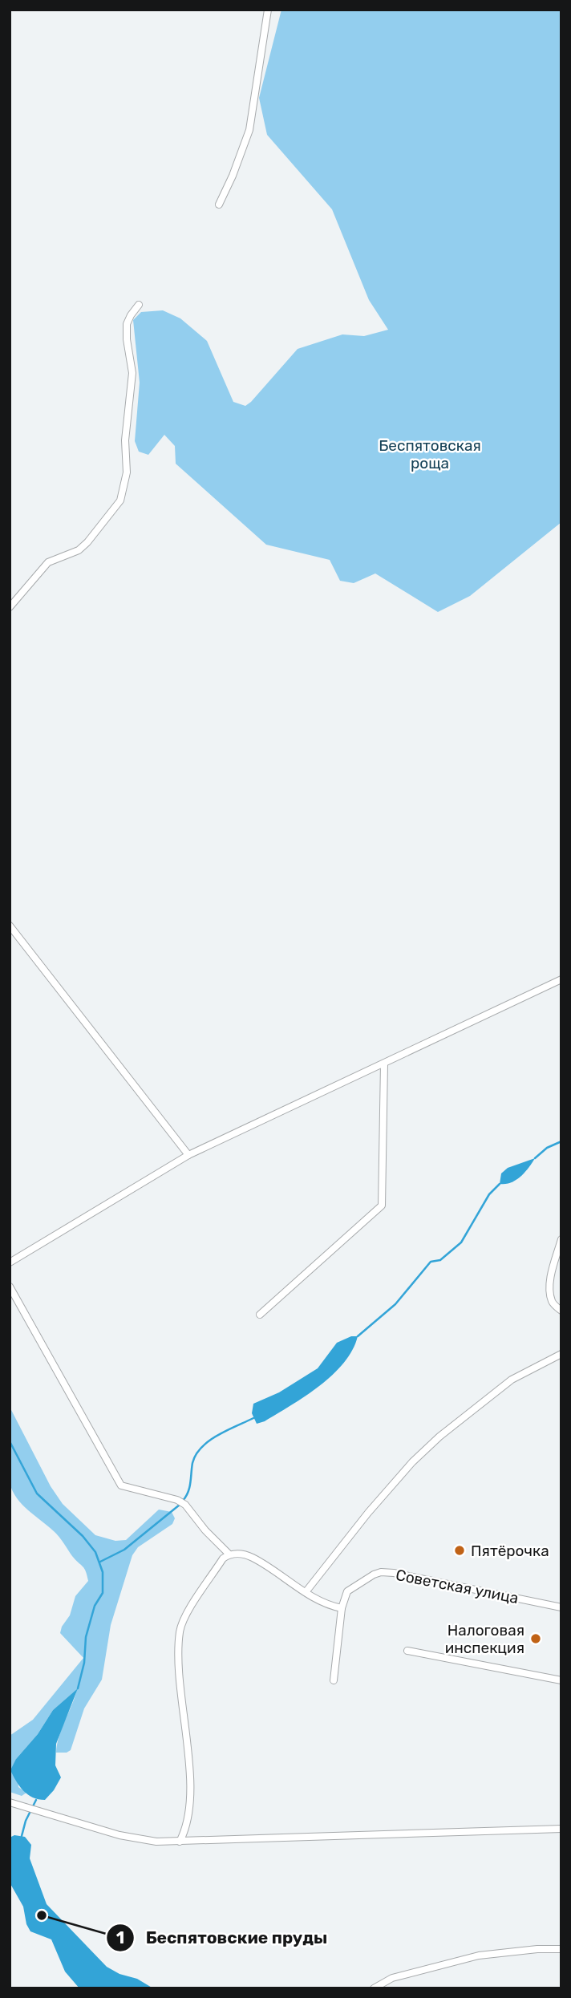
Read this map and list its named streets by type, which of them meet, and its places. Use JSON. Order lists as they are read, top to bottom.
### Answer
{
  "streets": {
    "street": ["Советская улица"]
  },
  "parks": ["Беспятовская роща"],
  "places": ["Пятёрочка", "Налоговая инспекция", "Беспятовские пруды"]
}
